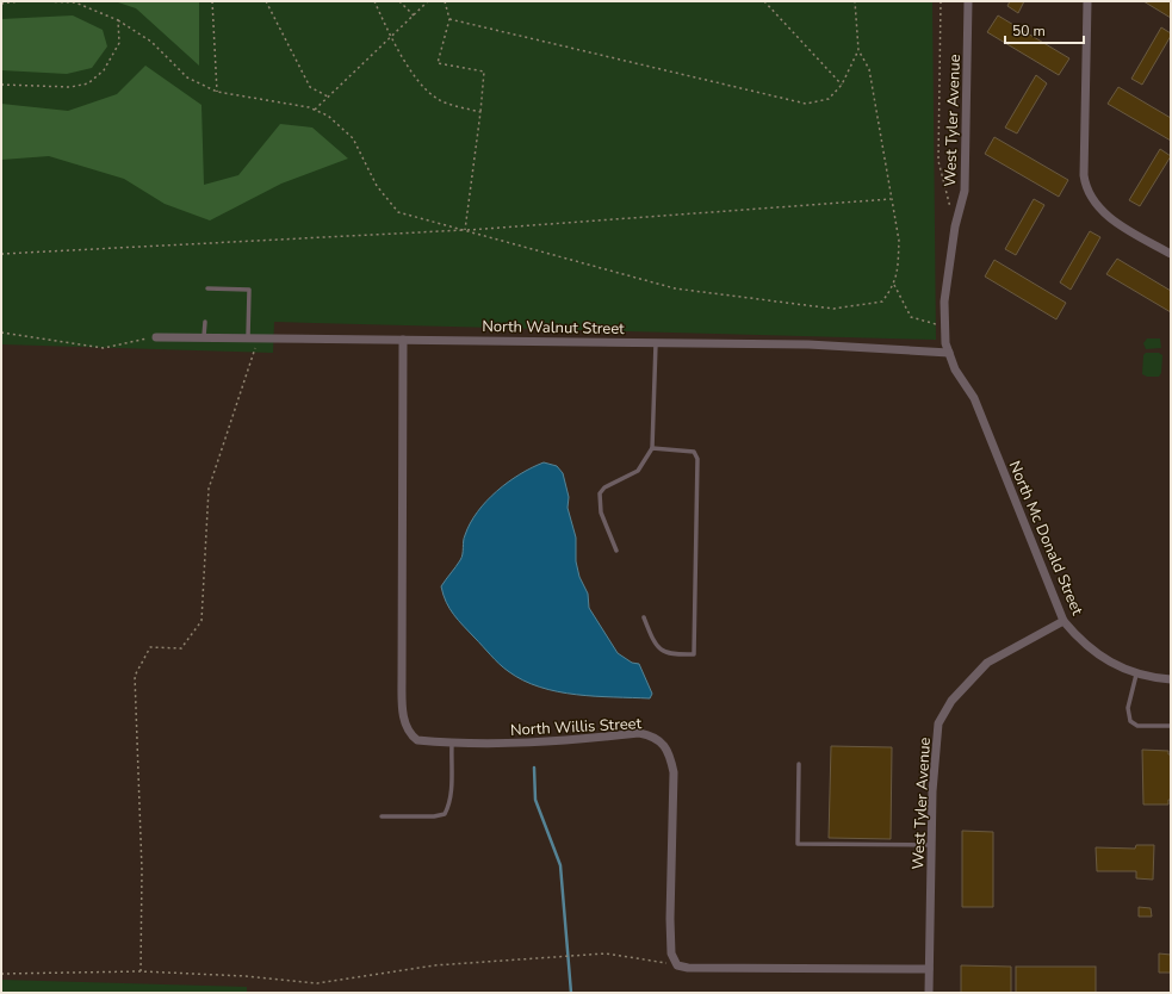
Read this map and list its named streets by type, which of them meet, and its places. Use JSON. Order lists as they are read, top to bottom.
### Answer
{
  "streets": {
    "street": [
      "West Tyler Avenue",
      "North Walnut Street",
      "North Mc Donald Street",
      "North Willis Street"
    ]
  },
  "crossings": [
    ["West Tyler Avenue", "North Walnut Street"],
    ["West Tyler Avenue", "North Mc Donald Street"],
    ["North Walnut Street", "North Mc Donald Street"],
    ["North Walnut Street", "North Willis Street"]
  ],
  "scale_bar": "50 m"
}
